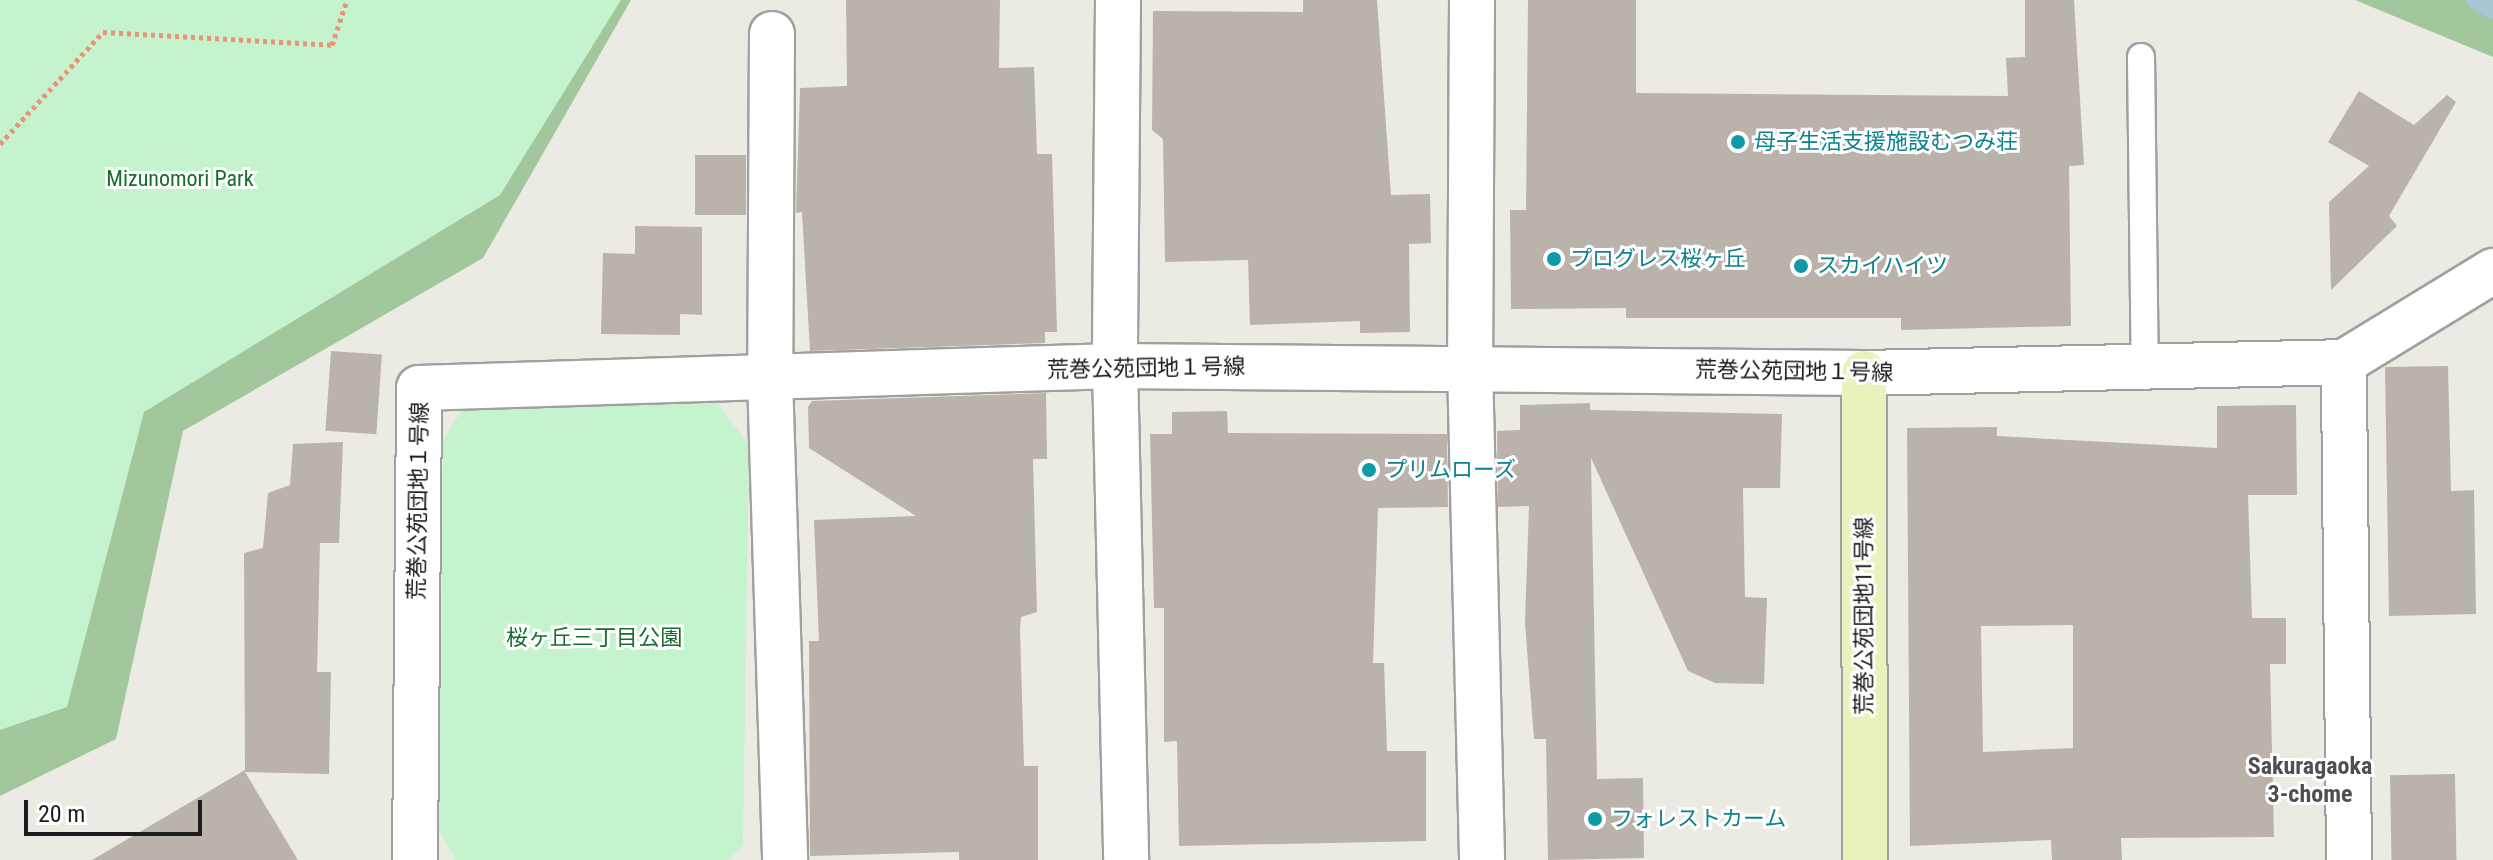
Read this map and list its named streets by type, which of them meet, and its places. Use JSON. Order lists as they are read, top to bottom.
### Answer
{
  "streets": {
    "street": ["荒巻公苑団地１号線", "荒巻公苑団地11号線"]
  },
  "crossings": [
    ["荒巻公苑団地１号線", "荒巻公苑団地11号線"]
  ],
  "districts": ["Sakuragaoka 3-chome"],
  "parks": ["Mizunomori Park", "桜ヶ丘三丁目公園"],
  "places": [
    "母子生活支援施設むつみ荘",
    "プログレス桜ヶ丘",
    "スカイハイツ",
    "プリムローズ",
    "フォレストカーム"
  ],
  "scale_bar": "20 m"
}
